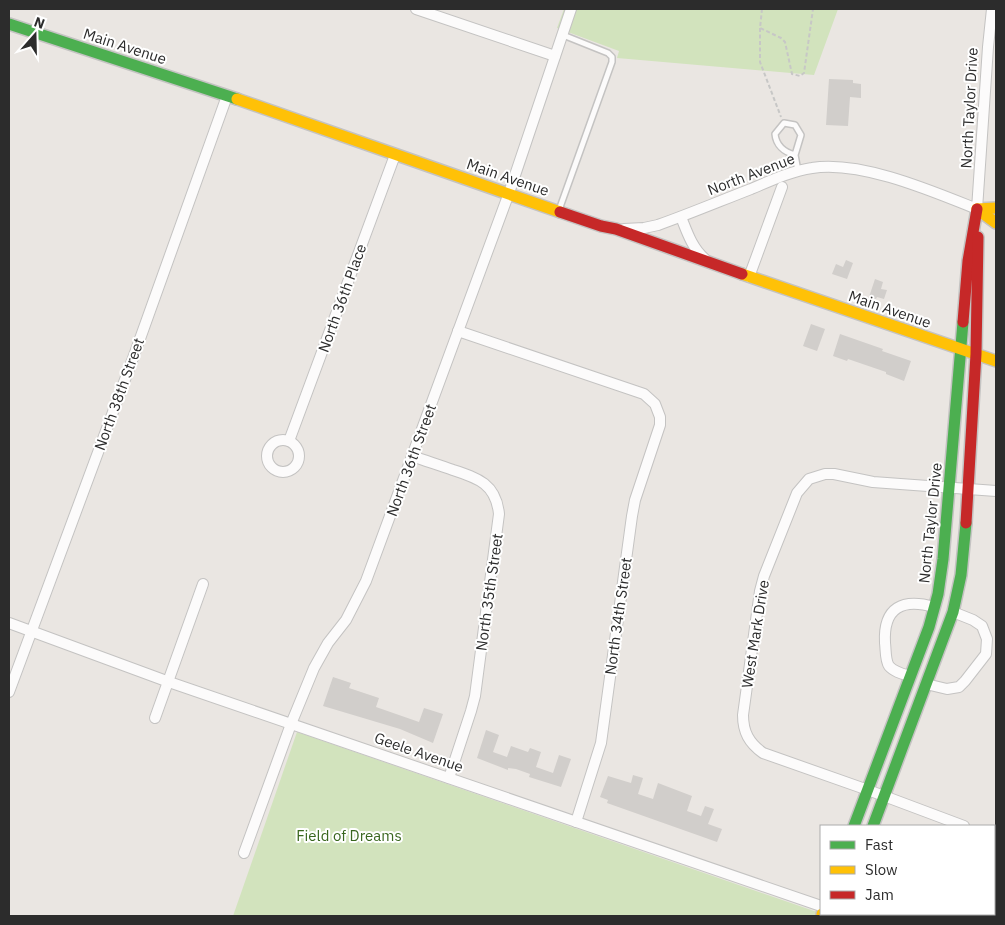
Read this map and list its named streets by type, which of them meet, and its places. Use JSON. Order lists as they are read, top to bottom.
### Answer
{
  "streets": {
    "main road": ["Main Avenue", "North Taylor Drive", "North Avenue"],
    "street": [
      "North 36th Place",
      "North 38th Street",
      "North 36th Street",
      "North 35th Street",
      "North 34th Street",
      "West Mark Drive",
      "Geele Avenue"
    ]
  },
  "crossings": [
    ["Main Avenue", "North Taylor Drive"],
    ["Main Avenue", "North Avenue"],
    ["Main Avenue", "North 36th Place"],
    ["Main Avenue", "North 38th Street"],
    ["Main Avenue", "North 36th Street"],
    ["North Taylor Drive", "North Avenue"],
    ["North Taylor Drive", "West Mark Drive"],
    ["North 38th Street", "Geele Avenue"],
    ["North 36th Street", "North 35th Street"],
    ["North 36th Street", "North 34th Street"],
    ["North 36th Street", "Geele Avenue"],
    ["North 35th Street", "Geele Avenue"],
    ["North 34th Street", "Geele Avenue"]
  ],
  "parks": ["Field of Dreams"],
  "legend": ["Fast", "Slow", "Jam"],
  "north": "top"
}
